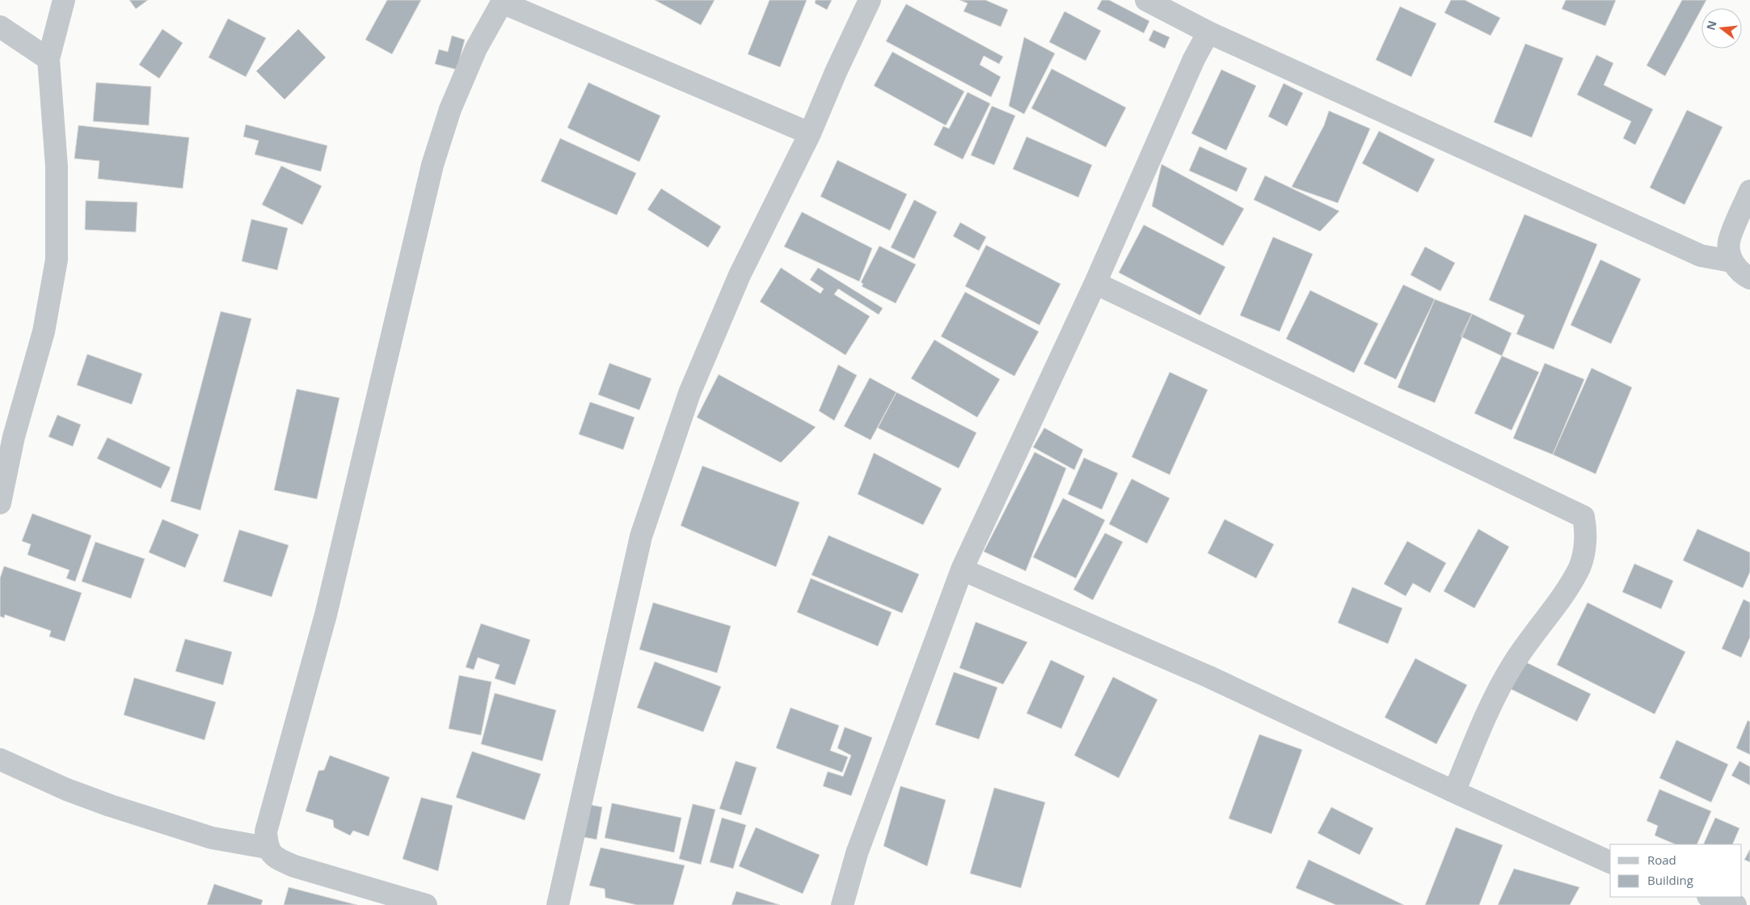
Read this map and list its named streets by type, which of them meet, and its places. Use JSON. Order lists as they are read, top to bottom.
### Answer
{
  "legend": ["Road", "Building"],
  "north": "left"
}
